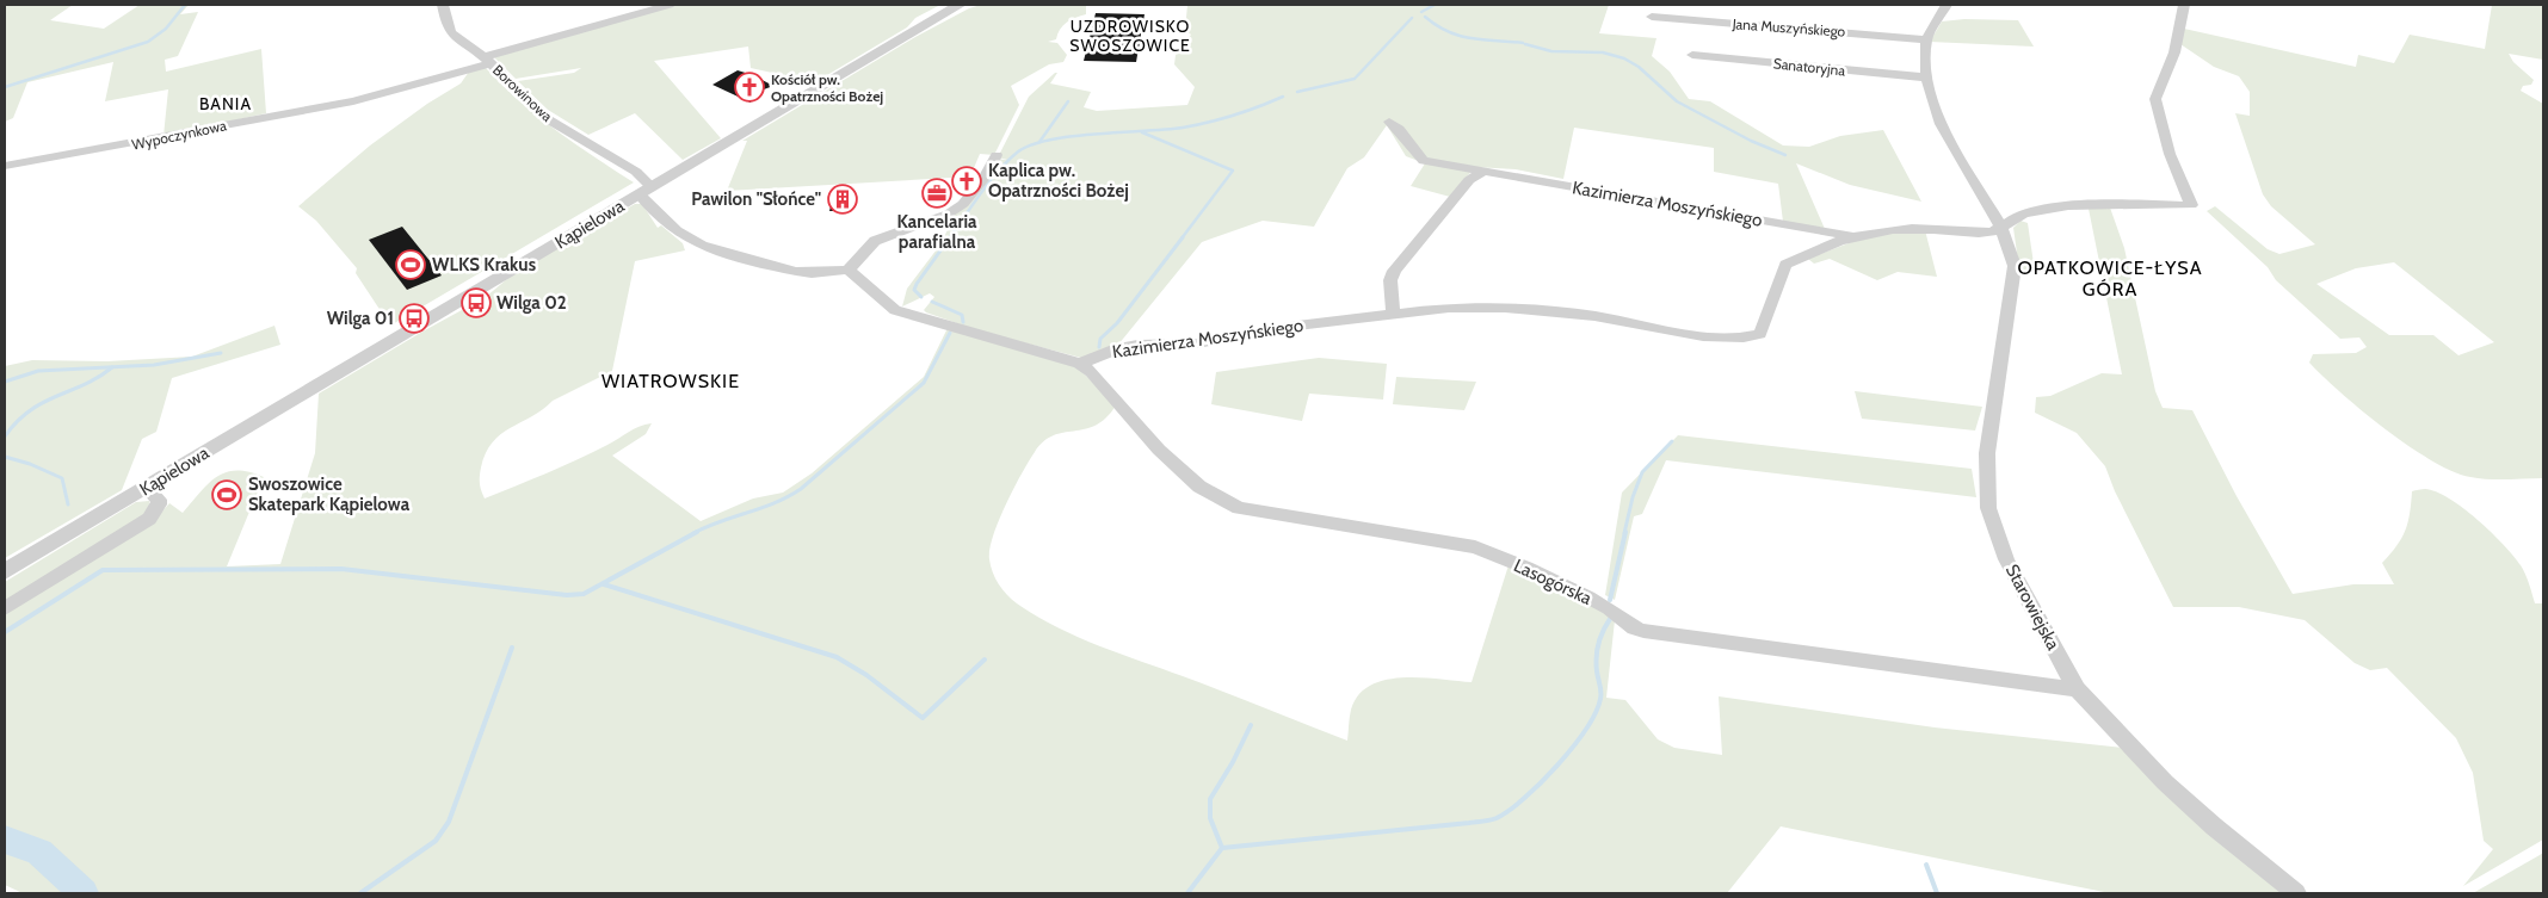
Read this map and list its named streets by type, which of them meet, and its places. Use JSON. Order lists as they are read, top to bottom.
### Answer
{
  "streets": {
    "street": [
      "Jana Muszyńskiego",
      "Sanatoryjna",
      "Borowinowa",
      "Wypoczynkowa",
      "Kazimierza Moszyńskiego",
      "Kąpielowa",
      "Lasogórska",
      "Starowiejska"
    ]
  },
  "crossings": [
    ["Jana Muszyńskiego", "Starowiejska"],
    ["Sanatoryjna", "Starowiejska"],
    ["Borowinowa", "Wypoczynkowa"],
    ["Borowinowa", "Kąpielowa"],
    ["Kazimierza Moszyńskiego", "Lasogórska"],
    ["Kazimierza Moszyńskiego", "Starowiejska"],
    ["Lasogórska", "Starowiejska"]
  ],
  "districts": [
    "UZDROWISKO SWOSZOWICE",
    "BANIA",
    "OPATKOWICE-ŁYSA GÓRA",
    "WIATROWSKIE"
  ],
  "places": {
    "church": ["Kościół pw. Opatrzności Bożej", "Kaplica pw. Opatrzności Bożej"],
    "office": ["Kancelaria parafialna"],
    "building": ["Pawilon \"Słońce\""],
    "sports": ["WLKS Krakus", "Swoszowice Skatepark Kąpielowa"],
    "bus stop": ["Wilga 02", "Wilga 01"]
  }
}
